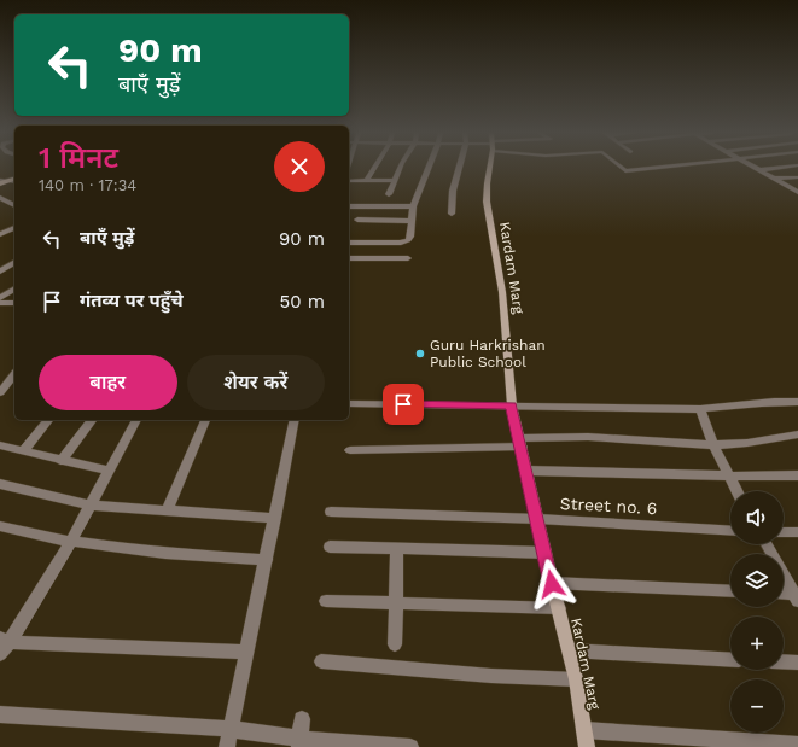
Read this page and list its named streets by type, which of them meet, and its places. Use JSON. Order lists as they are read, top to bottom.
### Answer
{
  "streets": {
    "street": ["Kardam Marg", "Street no. 6"]
  },
  "crossings": [
    ["Kardam Marg", "Street no. 6"]
  ],
  "places": ["Guru Harkrishan Public School"],
  "page": {
    "turn": ["90 m", "बाएँ मुड़ें"],
    "heading": ["1 मिनट", "140 m · 17:34"],
    "list": [
      {
        "name": "बाएँ मुड़ें",
        "value": "90 m"
      },
      {
        "name": "गंतव्य पर पहुँचे",
        "value": "50 m"
      }
    ],
    "buttons": ["बाहर", "शेयर करें"],
    "map_buttons": ["+", "−"]
  }
}
